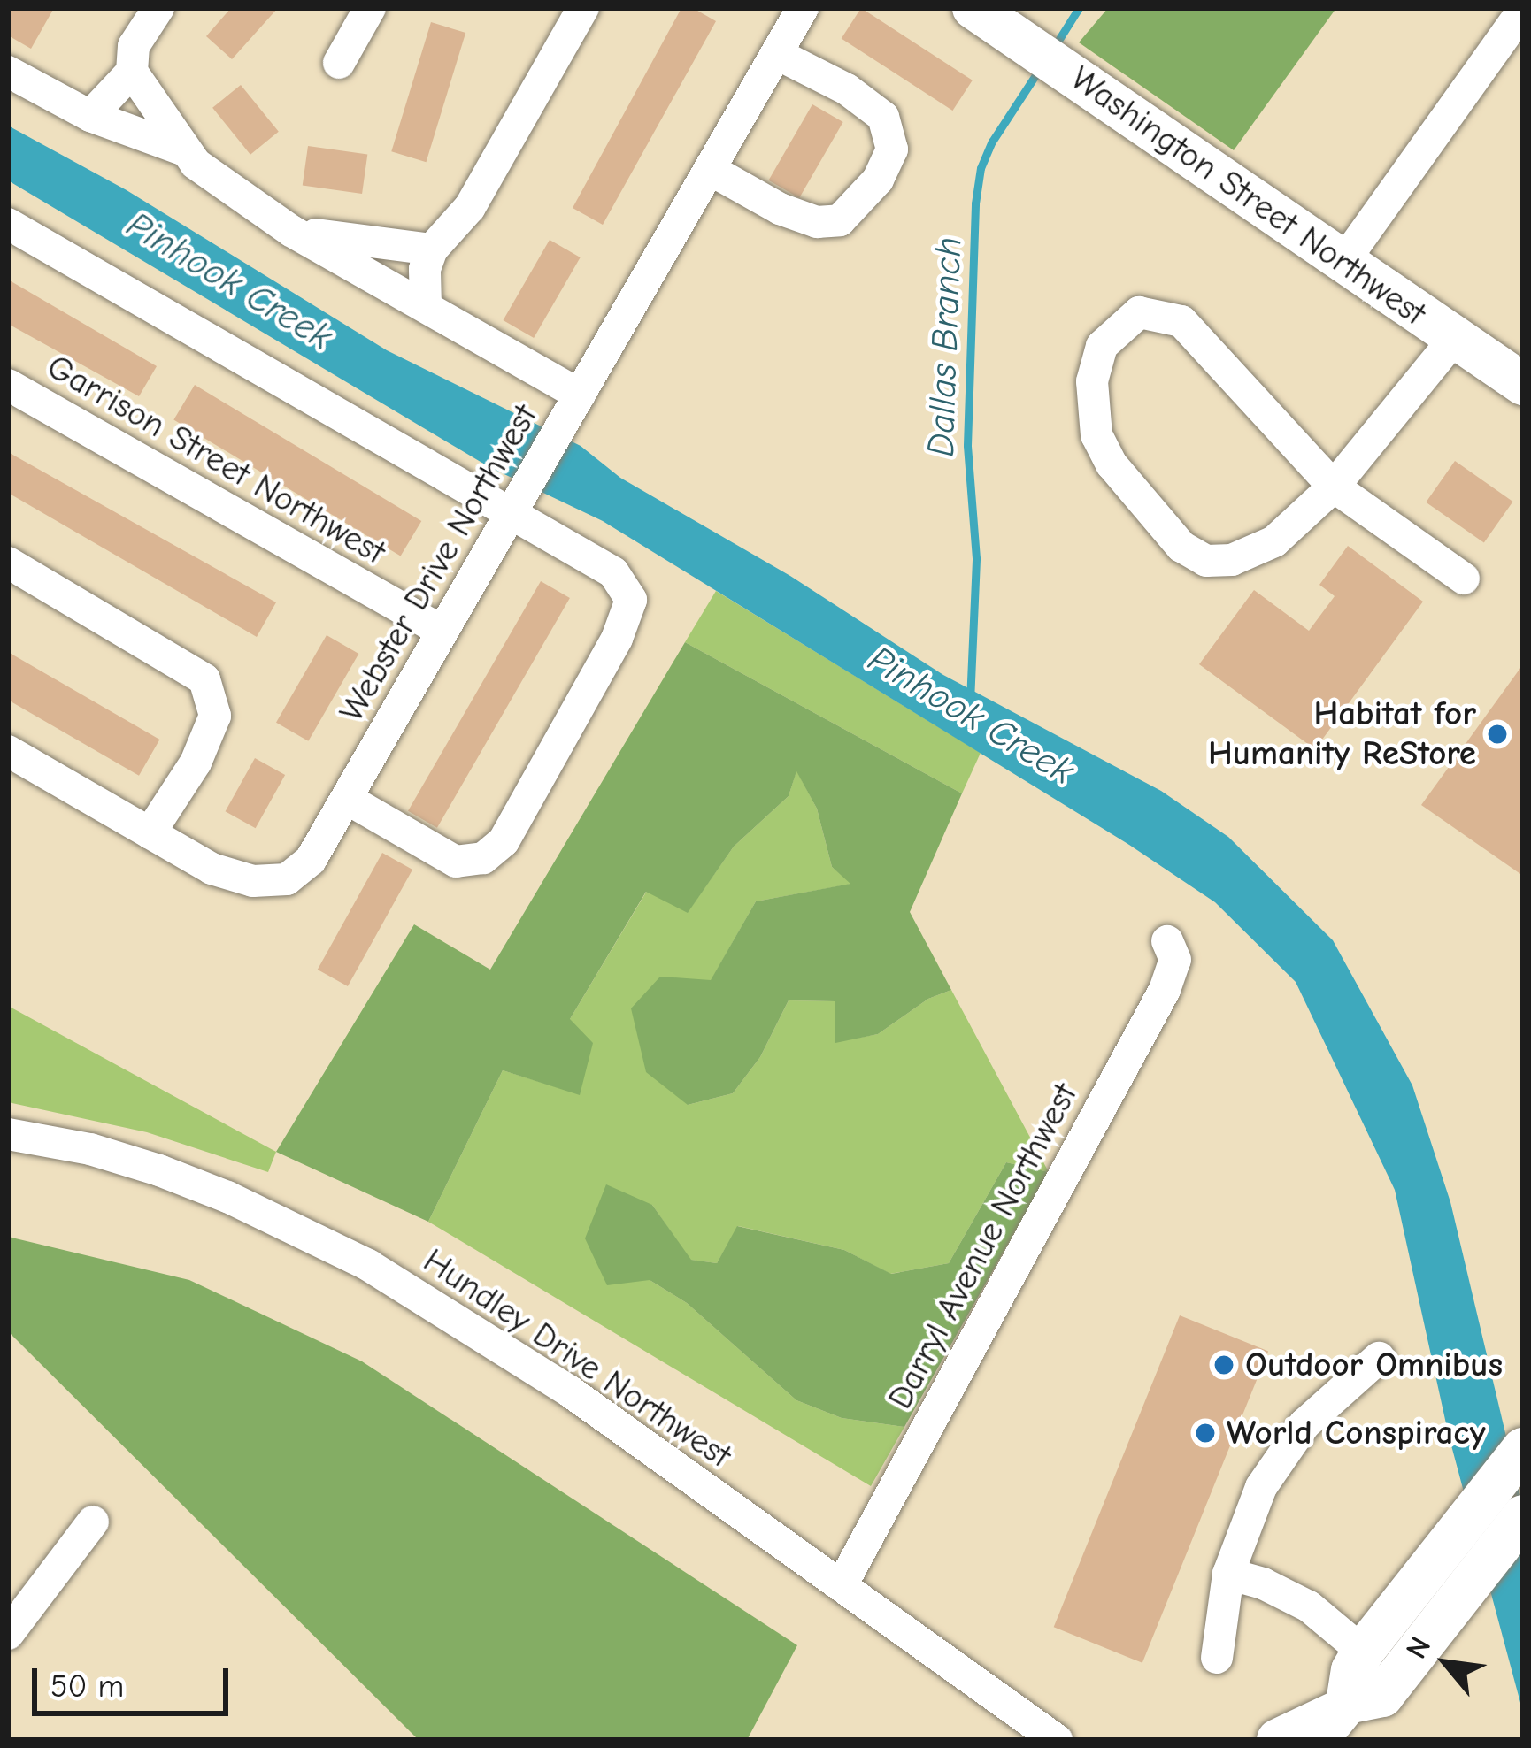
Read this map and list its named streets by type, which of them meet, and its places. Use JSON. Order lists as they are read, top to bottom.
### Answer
{
  "streets": {
    "main road": ["Washington Street Northwest"],
    "street": [
      "Garrison Street Northwest",
      "Webster Drive Northwest",
      "Darryl Avenue Northwest",
      "Hundley Drive Northwest"
    ]
  },
  "crossings": [
    ["Garrison Street Northwest", "Webster Drive Northwest"],
    ["Darryl Avenue Northwest", "Hundley Drive Northwest"]
  ],
  "water": ["Pinhook Creek", "Dallas Branch"],
  "places": ["Habitat for Humanity ReStore", "Outdoor Omnibus", "World Conspiracy"],
  "scale_bar": "50 m",
  "north": "top left"
}
